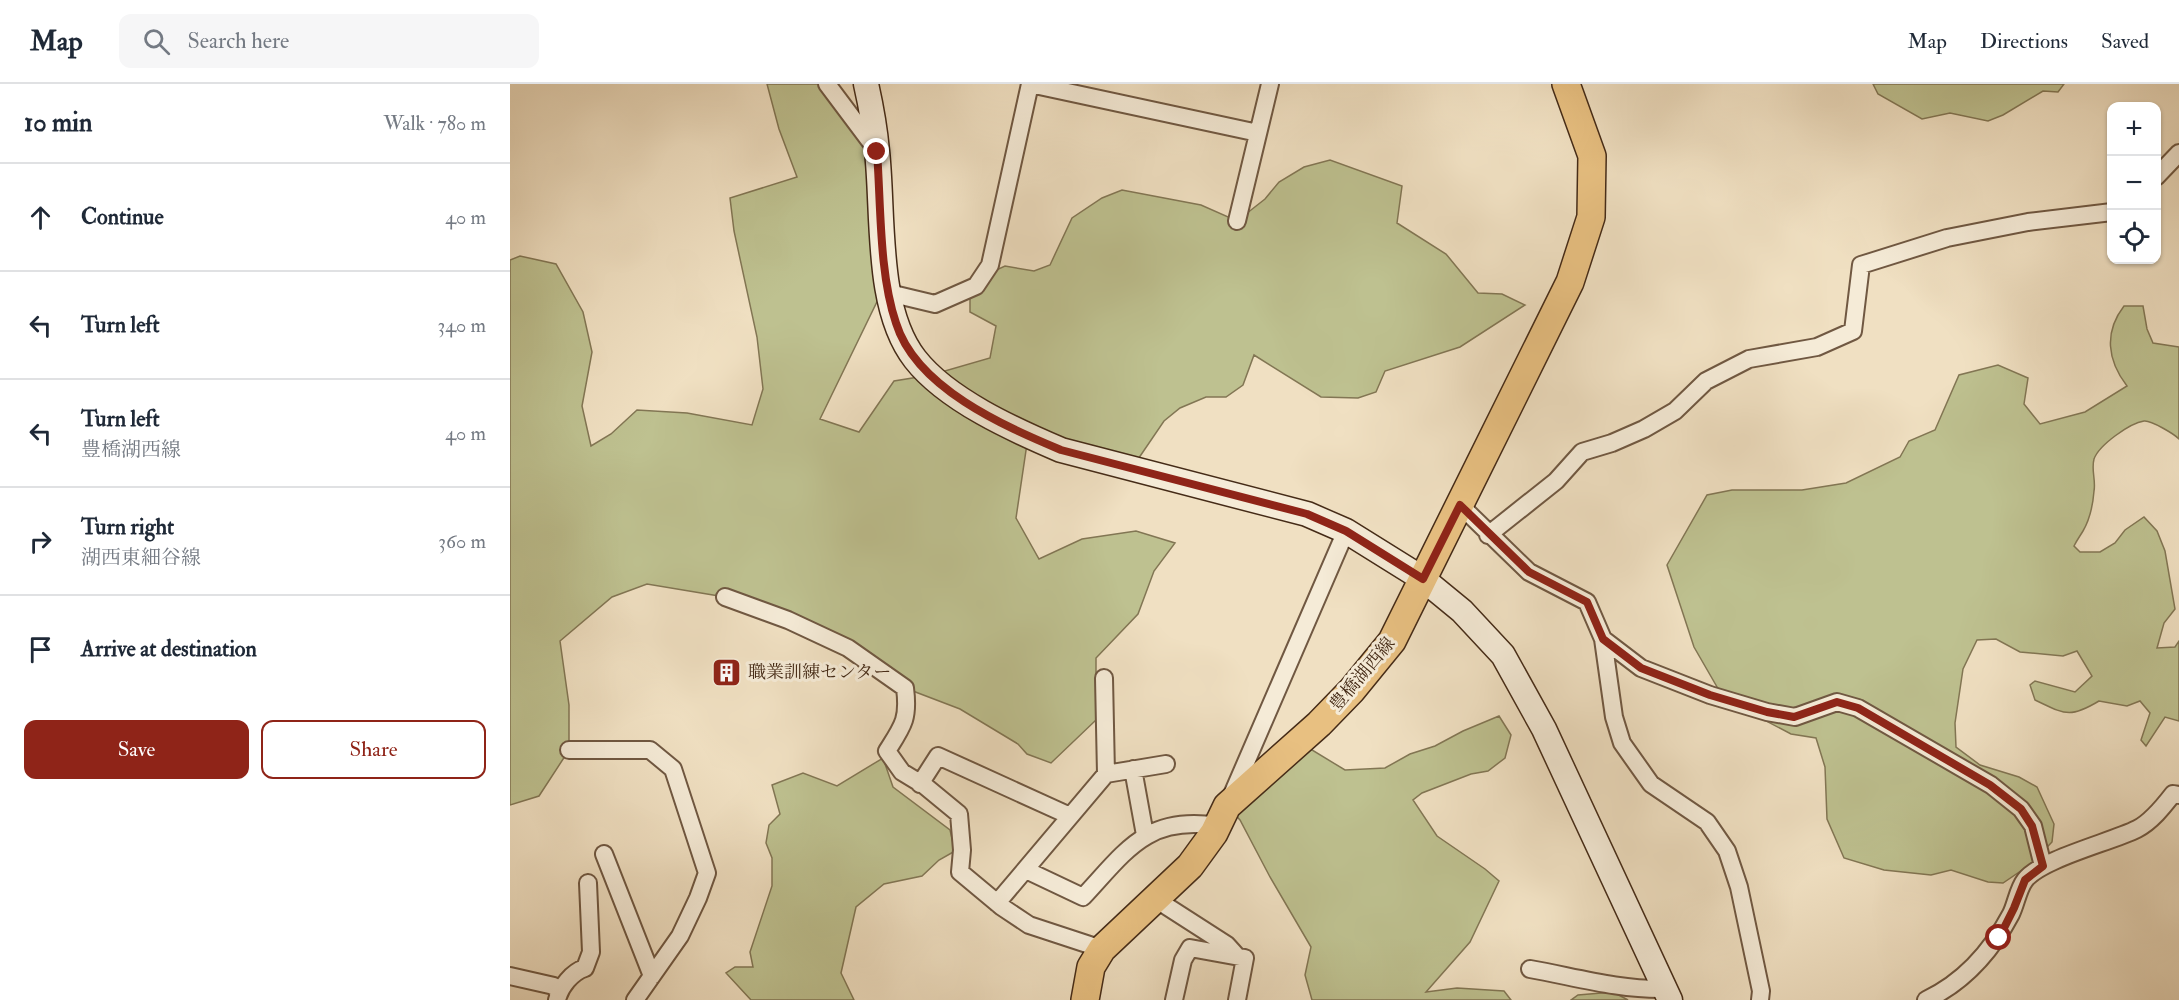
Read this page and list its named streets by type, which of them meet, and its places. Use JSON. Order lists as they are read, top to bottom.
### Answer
{
  "streets": {
    "main road": ["豊橋湖西線"]
  },
  "places": {
    "building": ["職業訓練センター"]
  },
  "page": {
    "header": "Map",
    "search": "Search here",
    "nav": ["Map", "Directions", "Saved"],
    "heading": ["10 min", "Walk · 780 m"],
    "map_buttons": ["+", "−"],
    "list": [
      ["Continue", "40 m"],
      ["Turn left", "340 m"],
      ["Turn left", "豊橋湖西線", "40 m"],
      ["Turn right", "湖西東細谷線", "360 m"],
      "Arrive at destination"
    ],
    "buttons": ["Save", "Share"]
  }
}
